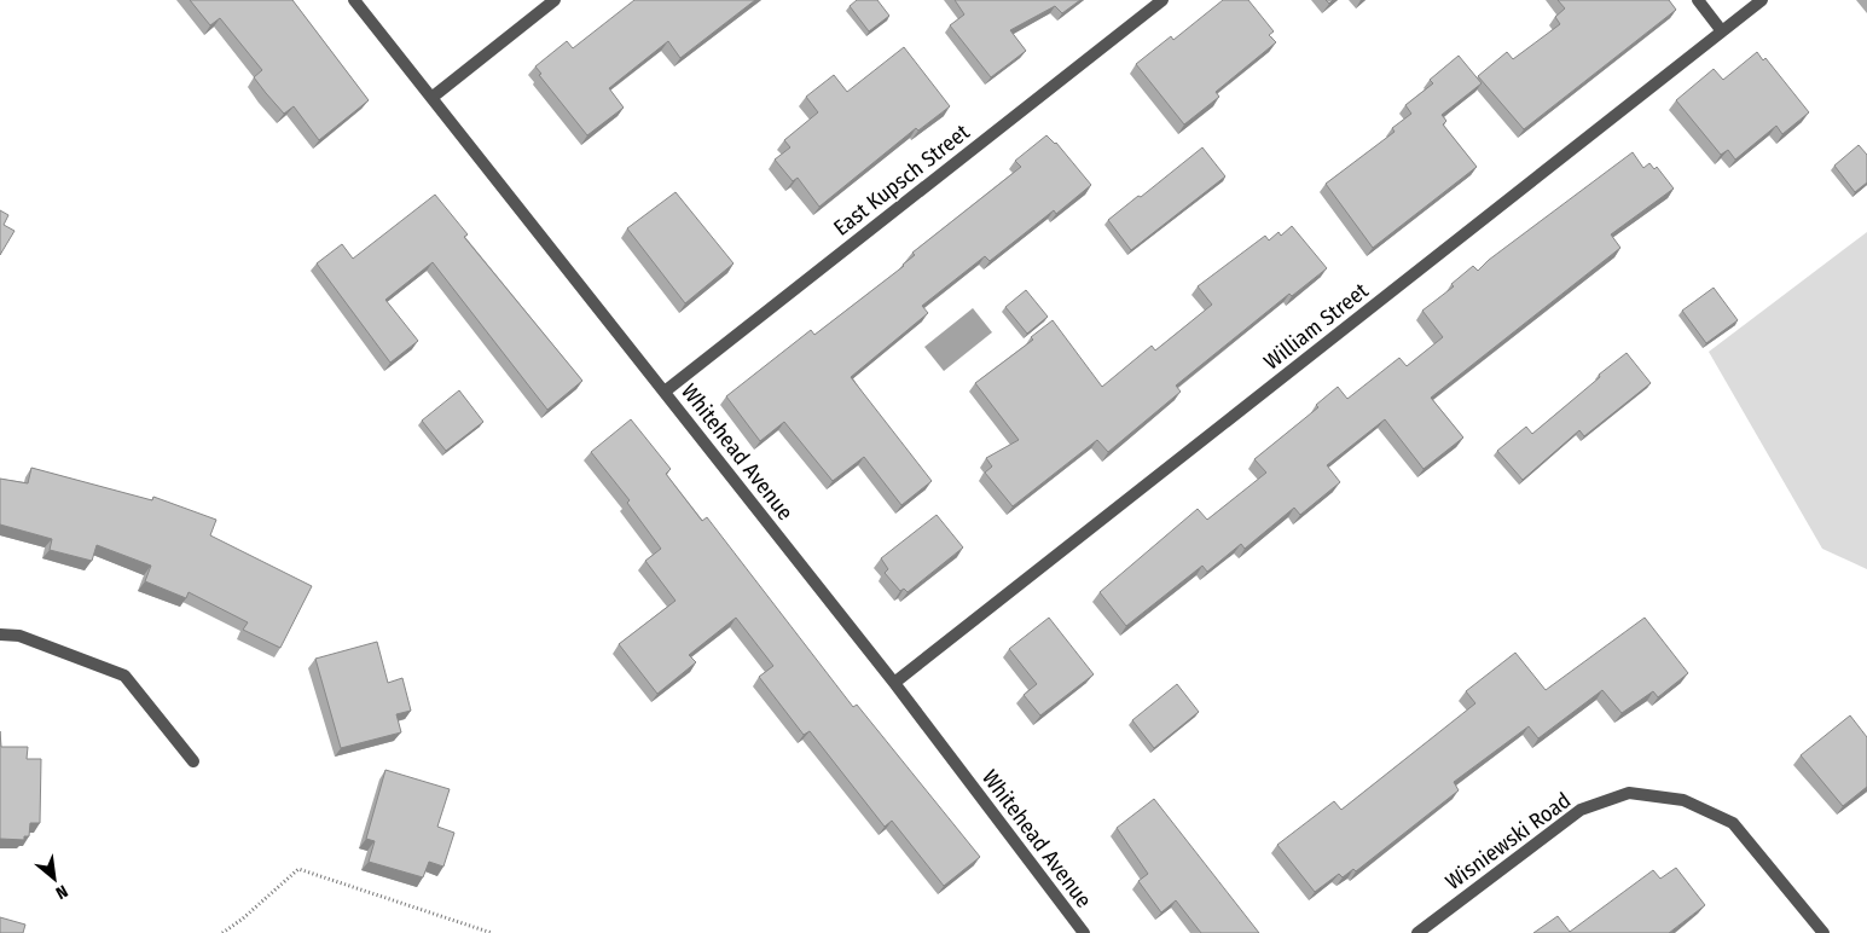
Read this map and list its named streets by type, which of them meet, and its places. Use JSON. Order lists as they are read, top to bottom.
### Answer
{
  "streets": {
    "street": [
      "East Kupsch Street",
      "William Street",
      "Whitehead Avenue",
      "Wisniewski Road"
    ]
  },
  "crossings": [
    ["East Kupsch Street", "Whitehead Avenue"],
    ["William Street", "Whitehead Avenue"]
  ],
  "north": "bottom right"
}
